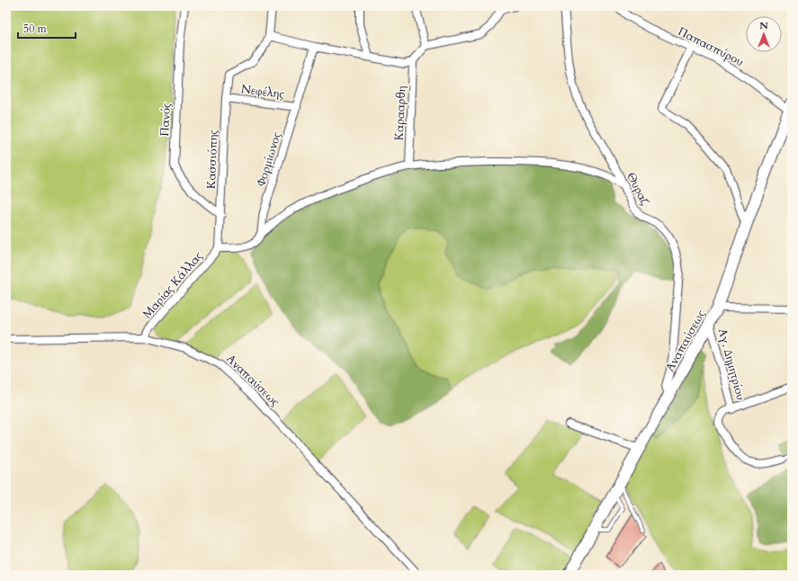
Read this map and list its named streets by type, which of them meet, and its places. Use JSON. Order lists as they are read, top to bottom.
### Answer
{
  "streets": {
    "street": [
      "Παπασπύρου",
      "Νεφέλης",
      "Καρααρθη",
      "Πανός",
      "Κασσιόπης",
      "Φορμίωνος",
      "Θυραζ",
      "Μαρίας Κάλλας",
      "Αναπαύσεως",
      "Αγ. Δημητρίου"
    ]
  },
  "crossings": [
    ["Παπασπύρου", "Αναπαύσεως"],
    ["Νεφέλης", "Κασσιόπης"],
    ["Νεφέλης", "Φορμίωνος"],
    ["Πανός", "Κασσιόπης"],
    ["Κασσιόπης", "Μαρίας Κάλλας"],
    ["Θυραζ", "Αναπαύσεως"],
    ["Μαρίας Κάλλας", "Αναπαύσεως"],
    ["Αναπαύσεως", "Αγ. Δημητρίου"]
  ],
  "scale_bar": "50 m",
  "north": "top"
}
